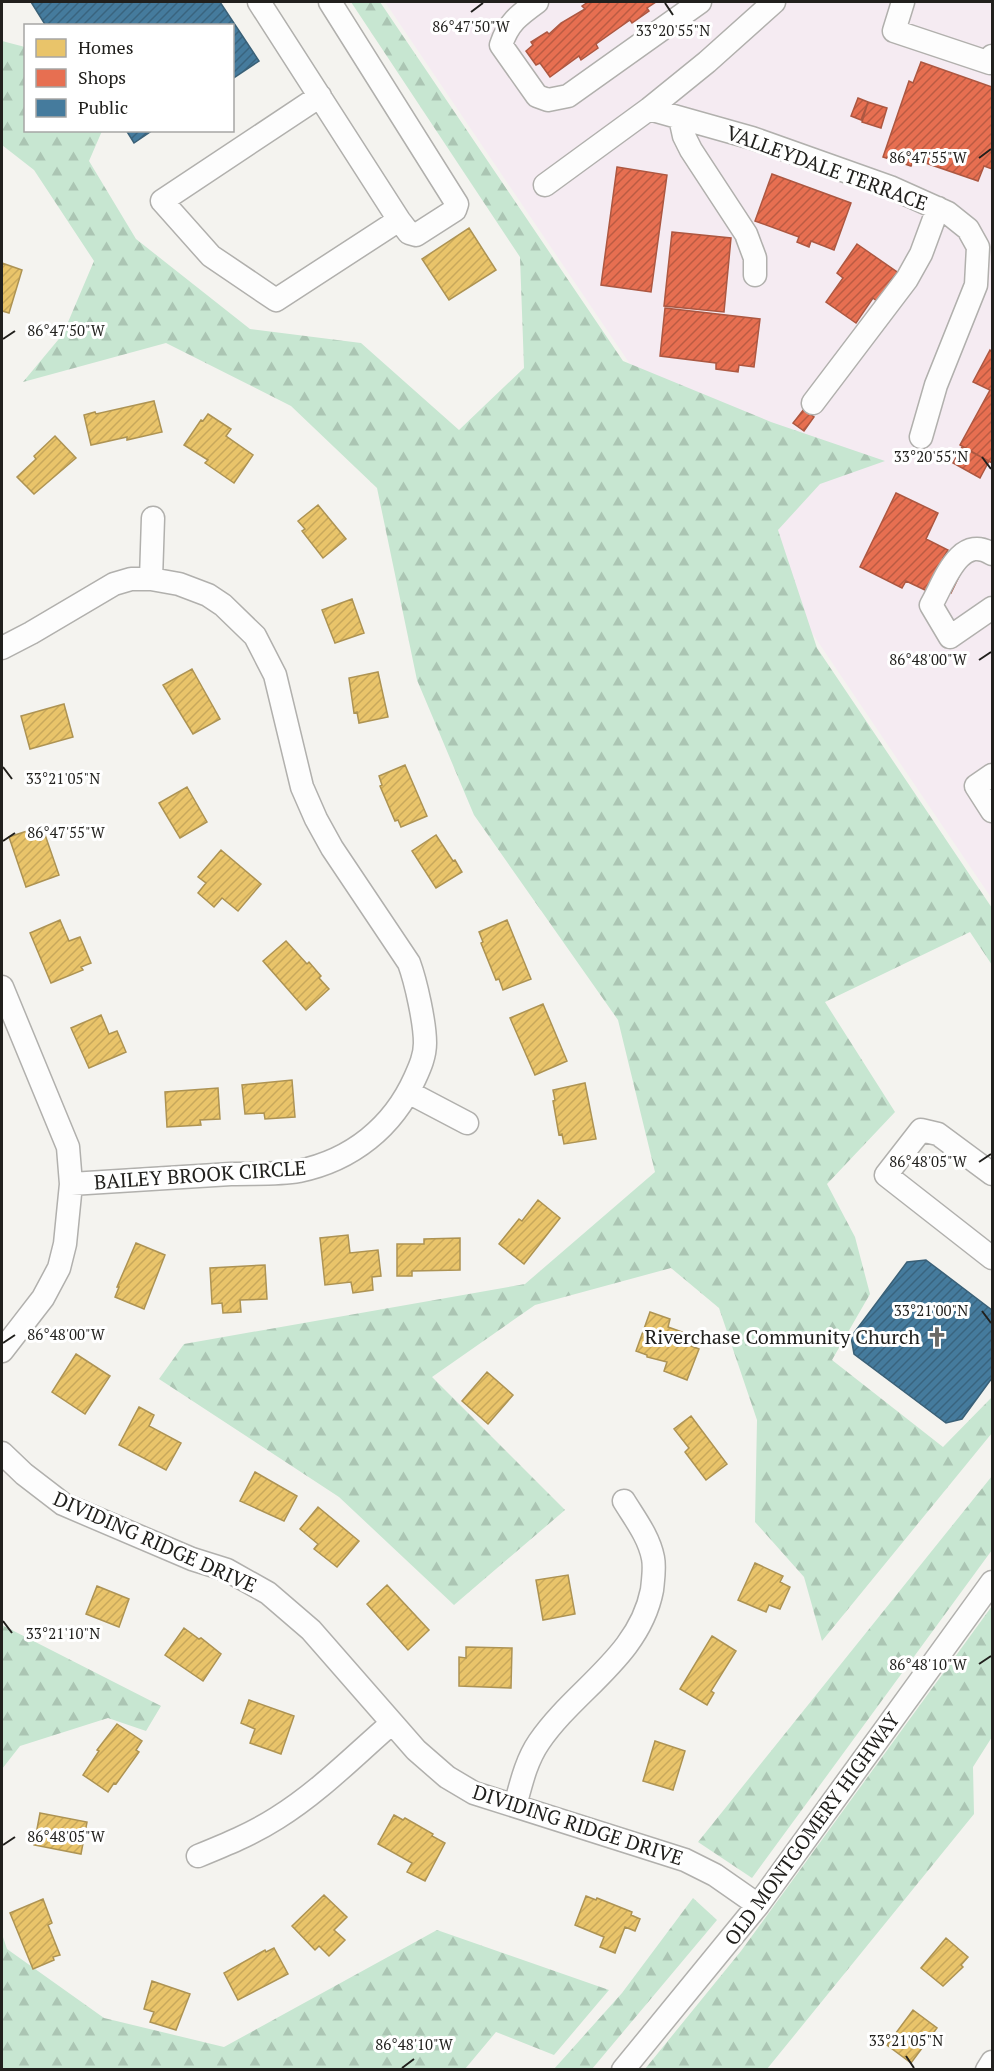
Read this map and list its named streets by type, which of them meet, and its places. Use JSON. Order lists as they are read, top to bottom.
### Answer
{
  "streets": {
    "street": [
      "VALLEYDALE TERRACE",
      "BAILEY BROOK CIRCLE",
      "DIVIDING RIDGE DRIVE",
      "OLD MONTGOMERY HIGHWAY"
    ]
  },
  "crossings": [
    ["DIVIDING RIDGE DRIVE", "OLD MONTGOMERY HIGHWAY"]
  ],
  "places": {
    "church": ["Riverchase Community Church"]
  },
  "legend": ["Homes", "Shops", "Public"],
  "coordinates": [
    "86°47'50\"W",
    "33°20'55\"N",
    "86°47'55\"W",
    "86°48'00\"W",
    "33°21'05\"N",
    "86°48'05\"W",
    "33°21'00\"N",
    "33°21'10\"N",
    "86°48'10\"W"
  ]
}
